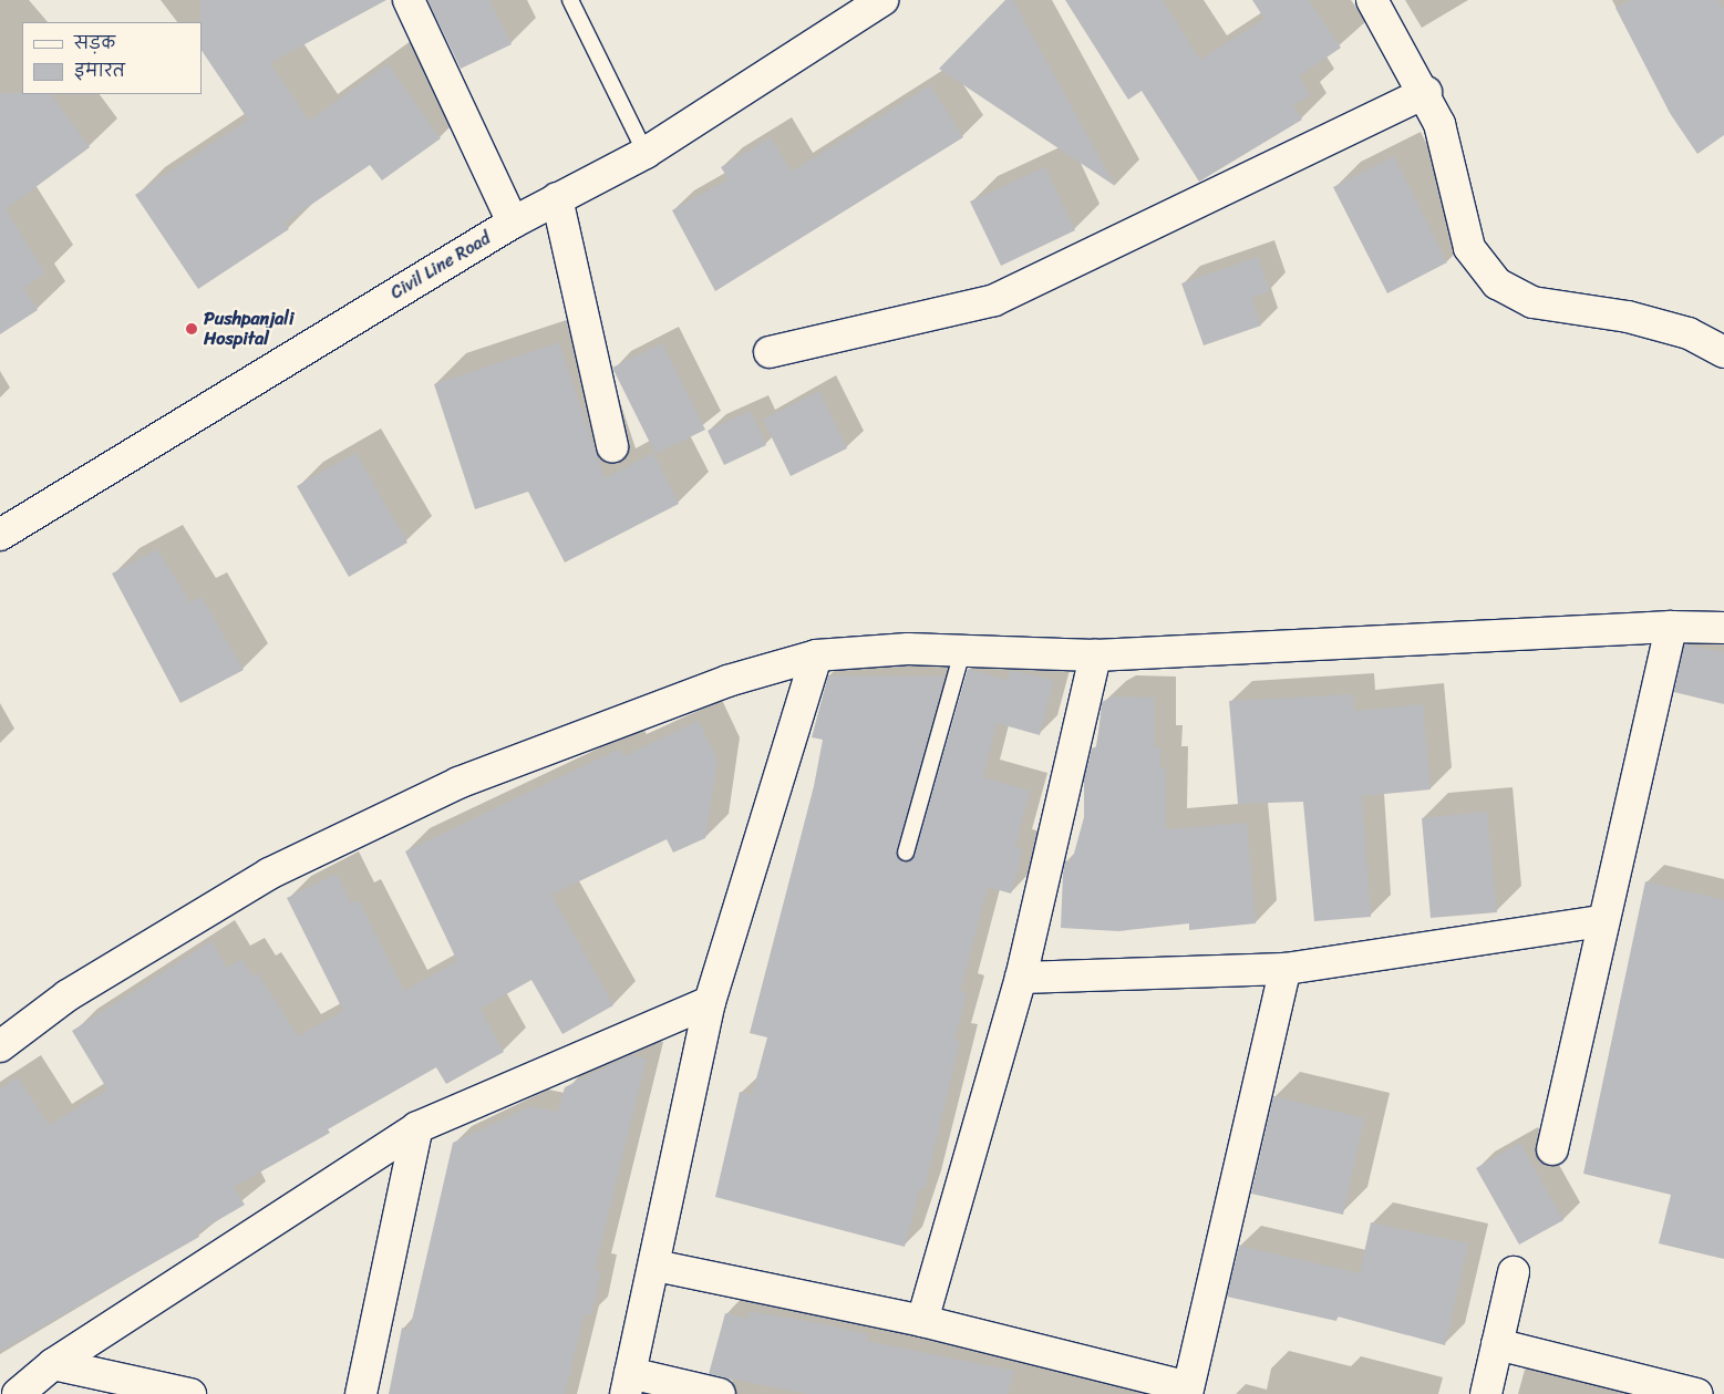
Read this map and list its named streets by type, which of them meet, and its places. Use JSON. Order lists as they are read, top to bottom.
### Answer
{
  "streets": {
    "street": ["Civil Line Road"]
  },
  "places": ["Pushpanjali Hospital"],
  "legend": ["सड़क", "इमारत"]
}
